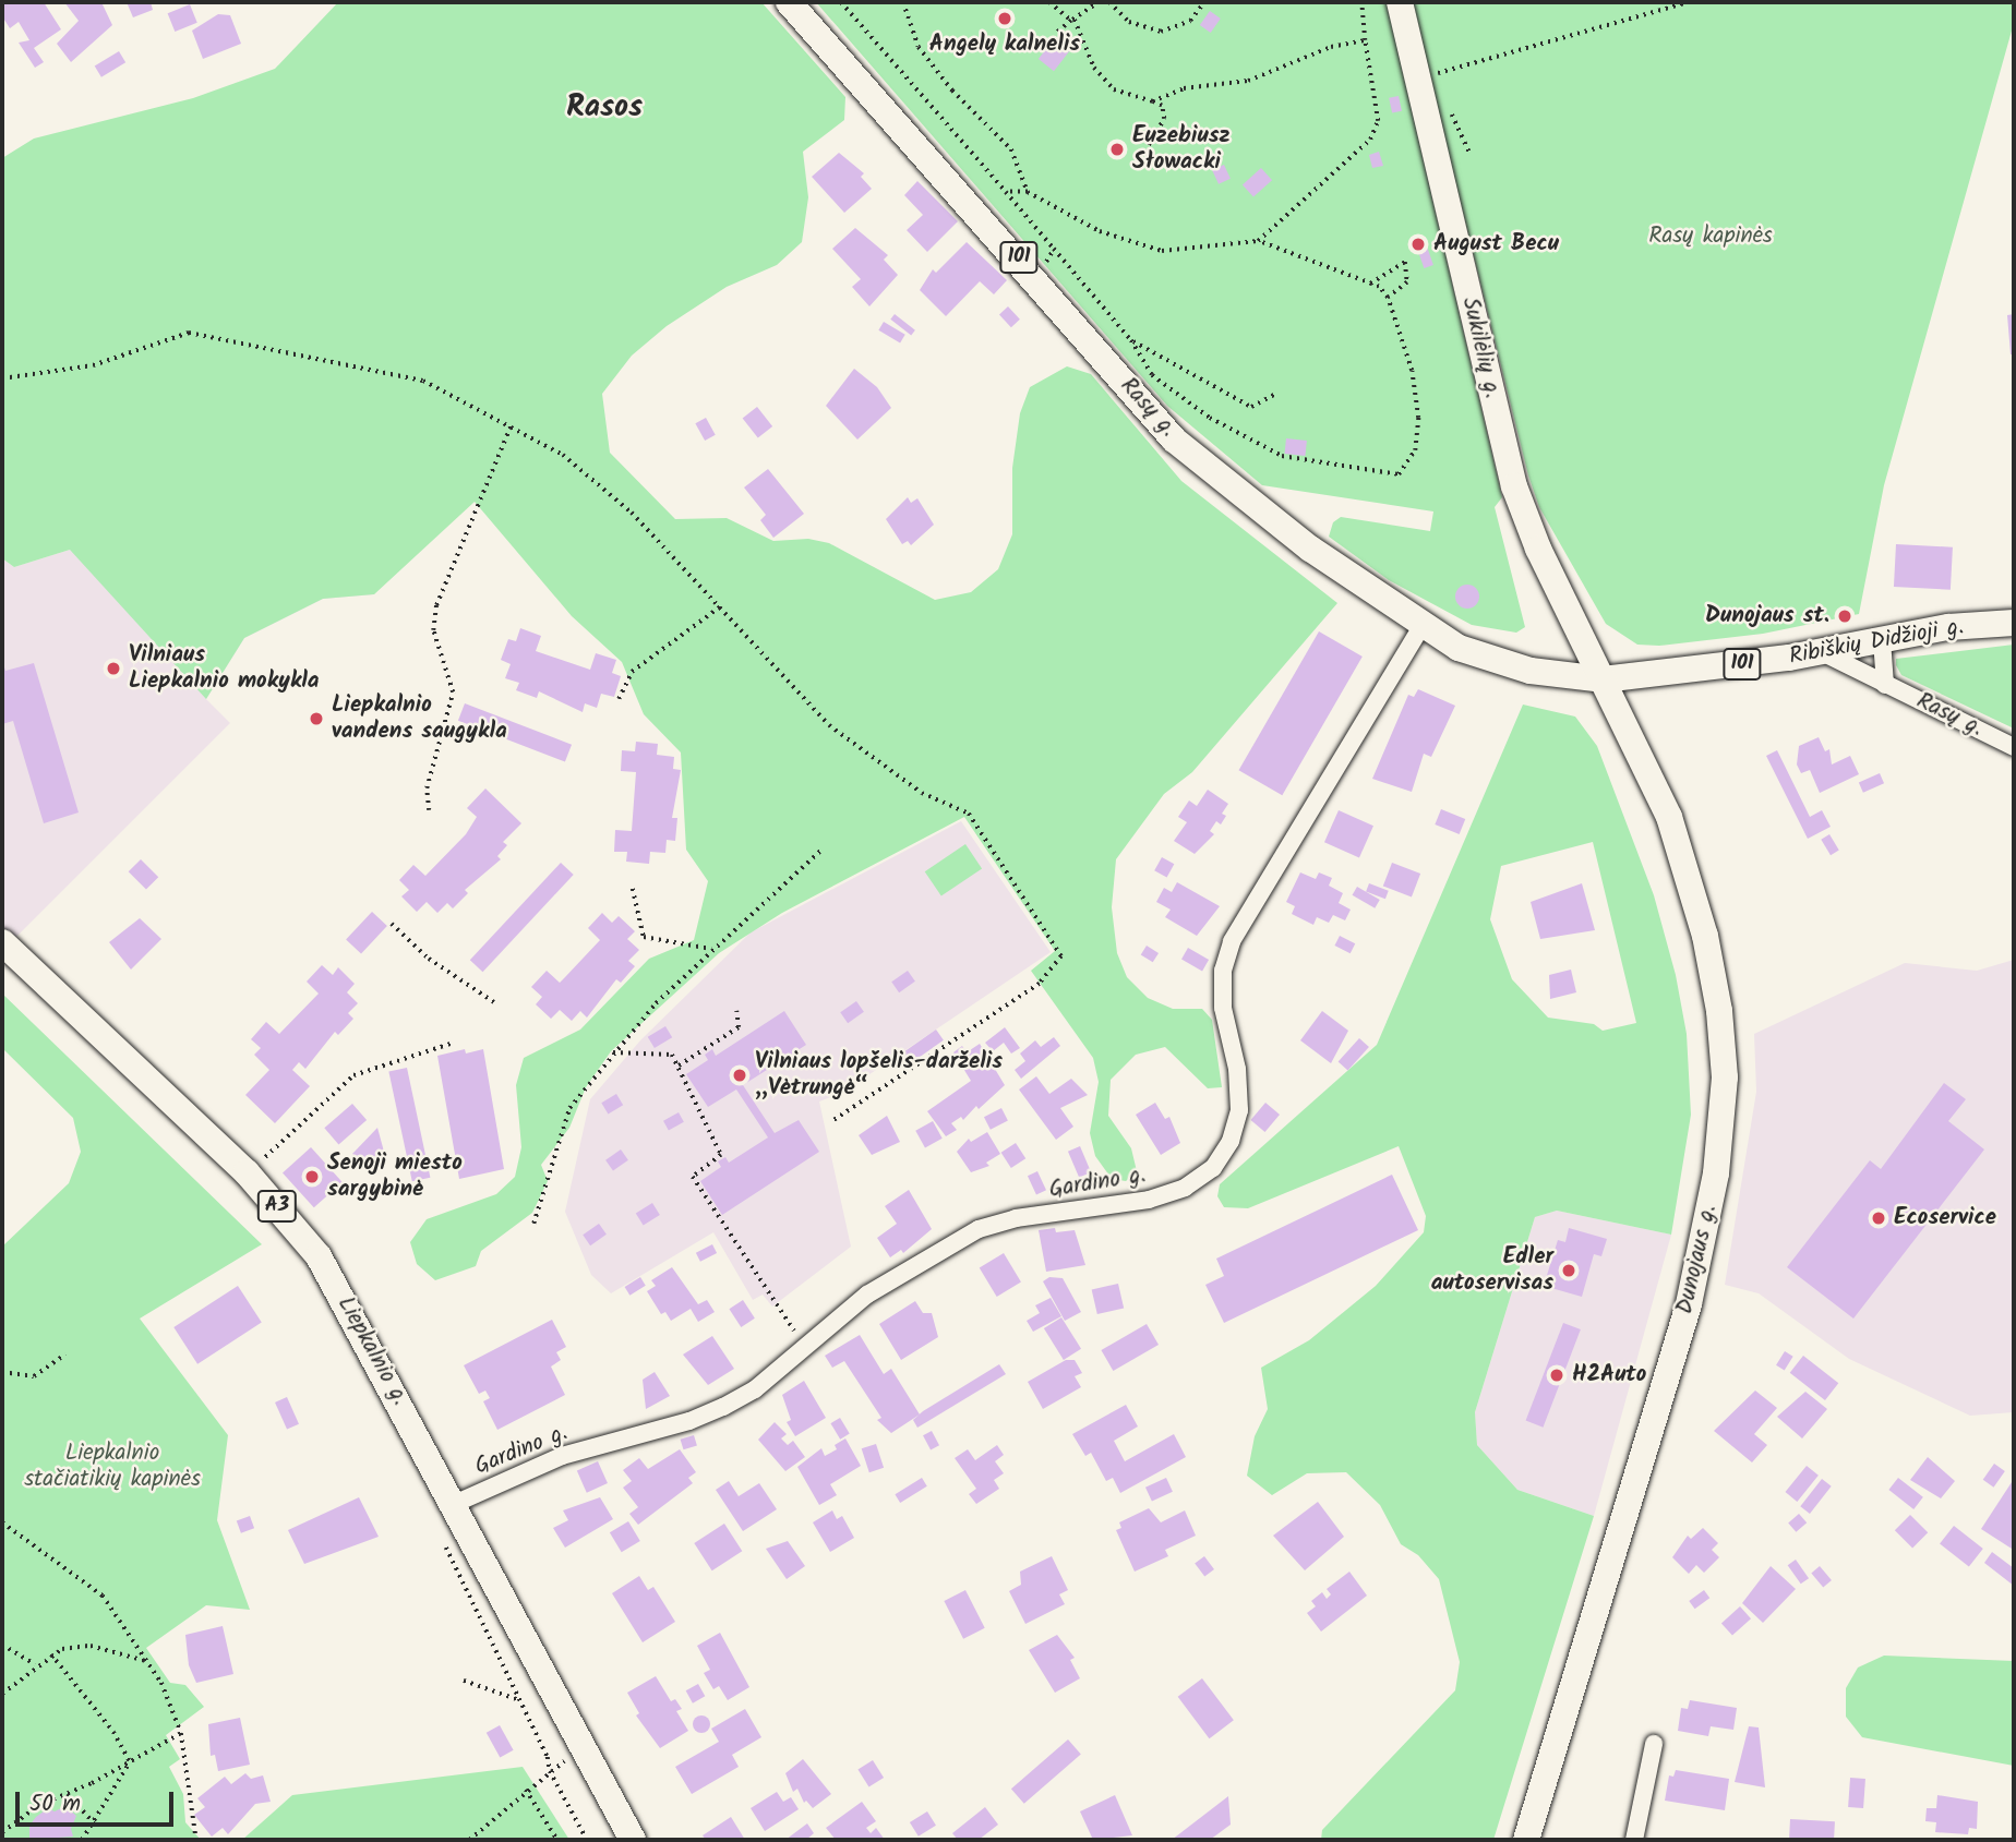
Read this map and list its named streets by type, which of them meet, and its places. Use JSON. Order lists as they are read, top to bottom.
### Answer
{
  "streets": {
    "main road": [
      "101",
      "Sukilėlių g.",
      "Rasų g.",
      "Ribiškių Didžioji g.",
      "A3",
      "Dunojaus g.",
      "Liepkalnio g."
    ],
    "street": ["Gardino g."]
  },
  "crossings": [
    ["Sukilėlių g.", "Rasų g."],
    ["Sukilėlių g.", "Ribiškių Didžioji g."],
    ["Sukilėlių g.", "Dunojaus g."],
    ["Rasų g.", "Ribiškių Didžioji g."],
    ["Rasų g.", "Gardino g."],
    ["Rasų g.", "Dunojaus g."],
    ["Ribiškių Didžioji g.", "Dunojaus g."],
    ["Gardino g.", "Liepkalnio g."]
  ],
  "districts": ["Rasos"],
  "parks": ["Rasų kapinės", "Liepkalnio stačiatikių kapinės"],
  "places": [
    "Angelų kalnelis",
    "Euzebiusz Słowacki",
    "August Becu",
    "Dunojaus st.",
    "Vilniaus Liepkalnio mokykla",
    "Liepkalnio vandens saugykla",
    "Vilniaus lopšelis-darželis „Vėtrungė“",
    "Senoji miesto sargybinė",
    "Ecoservice",
    "Edler autoservisas",
    "H2Auto"
  ],
  "scale_bar": "50 m"
}
